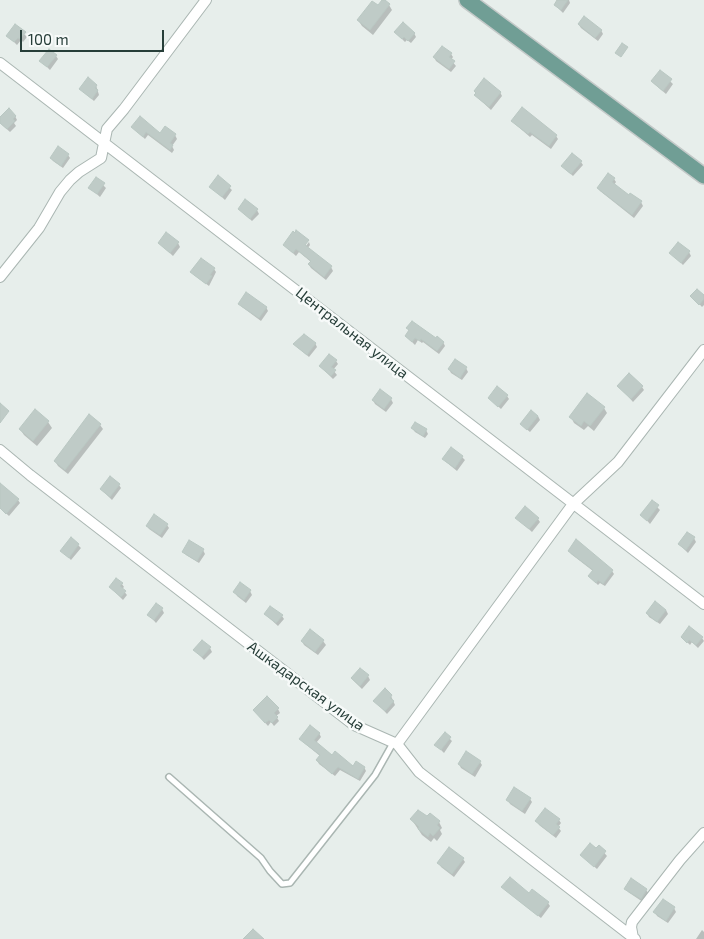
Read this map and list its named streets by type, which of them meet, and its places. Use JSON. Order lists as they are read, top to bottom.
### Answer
{
  "streets": {
    "street": ["Центральная улица", "Ашкадарская улица"]
  },
  "scale_bar": "100 m"
}
